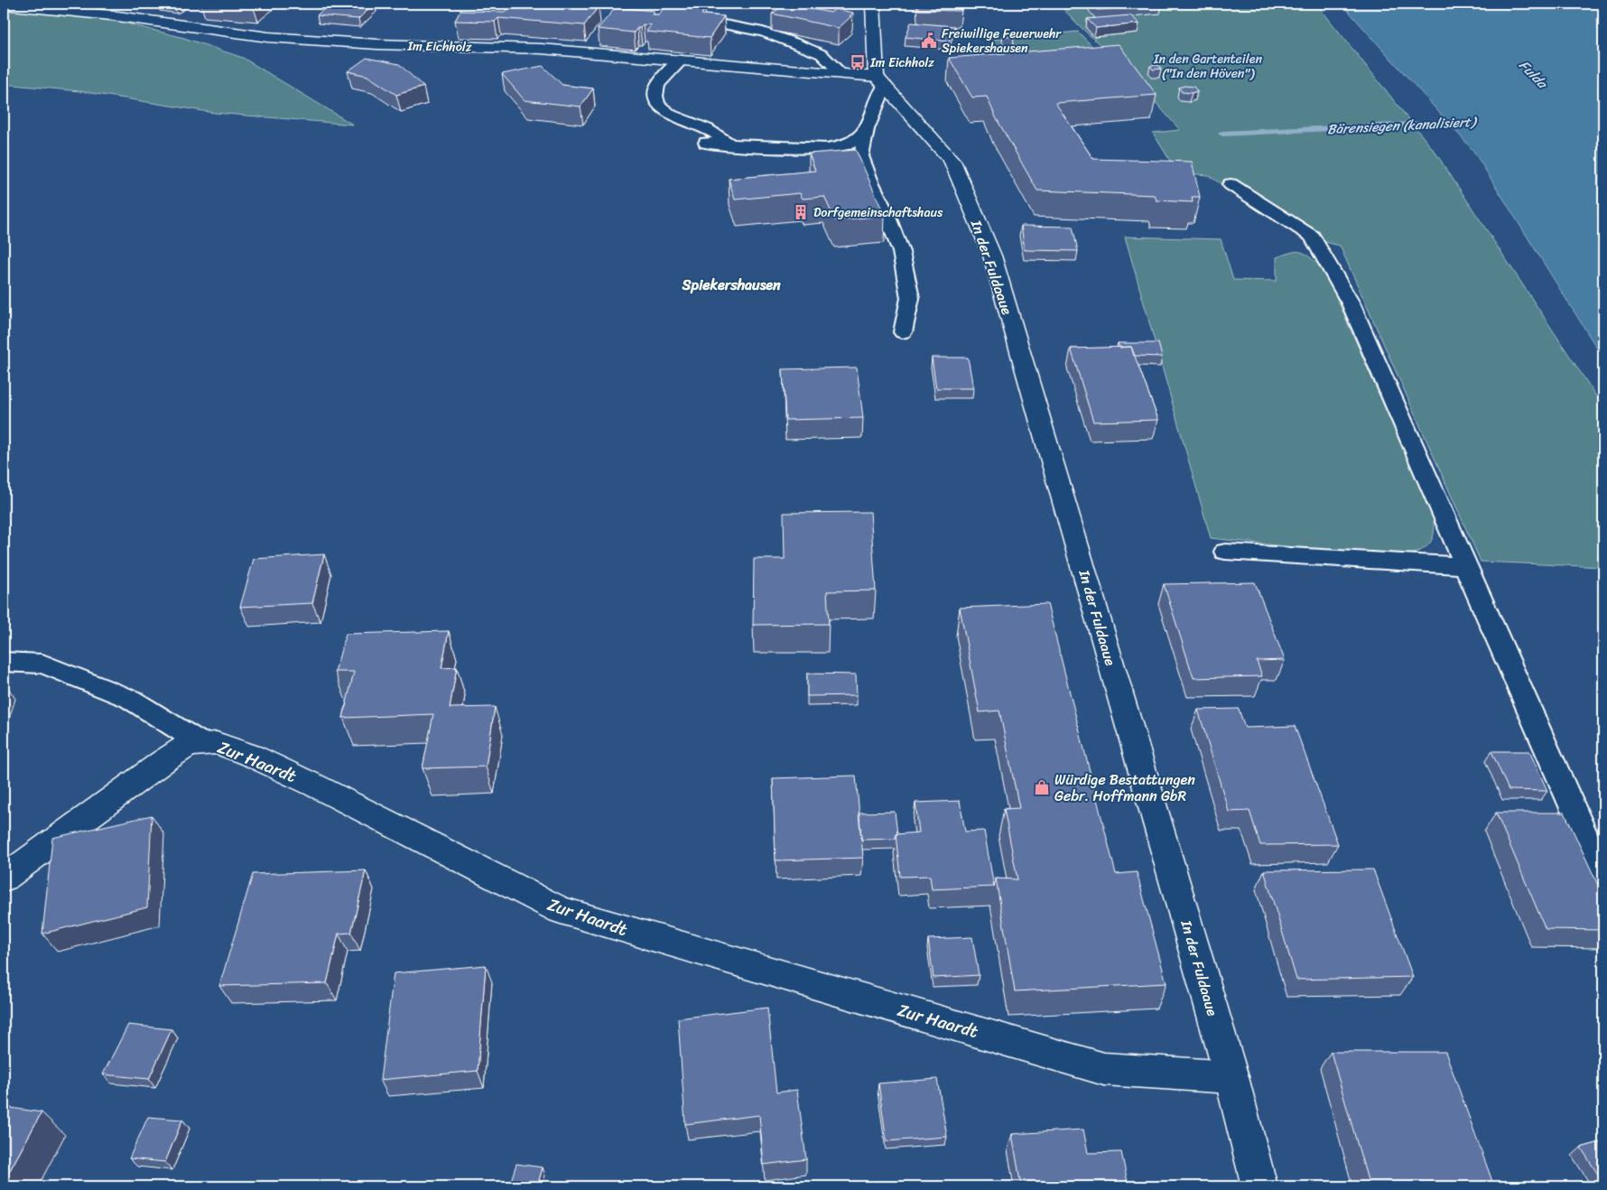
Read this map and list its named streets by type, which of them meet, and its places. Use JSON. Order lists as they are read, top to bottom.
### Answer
{
  "streets": {
    "street": ["Im Eichholz", "In der Fuldaaue", "Zur Haardt"]
  },
  "crossings": [
    ["Im Eichholz", "In der Fuldaaue"],
    ["In der Fuldaaue", "Zur Haardt"]
  ],
  "districts": ["Spiekershausen"],
  "water": ["Fulda", "Bärensiegen (kanalisiert)"],
  "parks": ["In den Gartenteilen (\"In den Höven\")"],
  "places": {
    "public building": ["Freiwillige Feuerwehr Spiekershausen"],
    "bus stop": ["Im Eichholz"],
    "building": ["Dorfgemeinschaftshaus"],
    "shop": ["Würdige Bestattungen Gebr. Hoffmann GbR"]
  }
}
